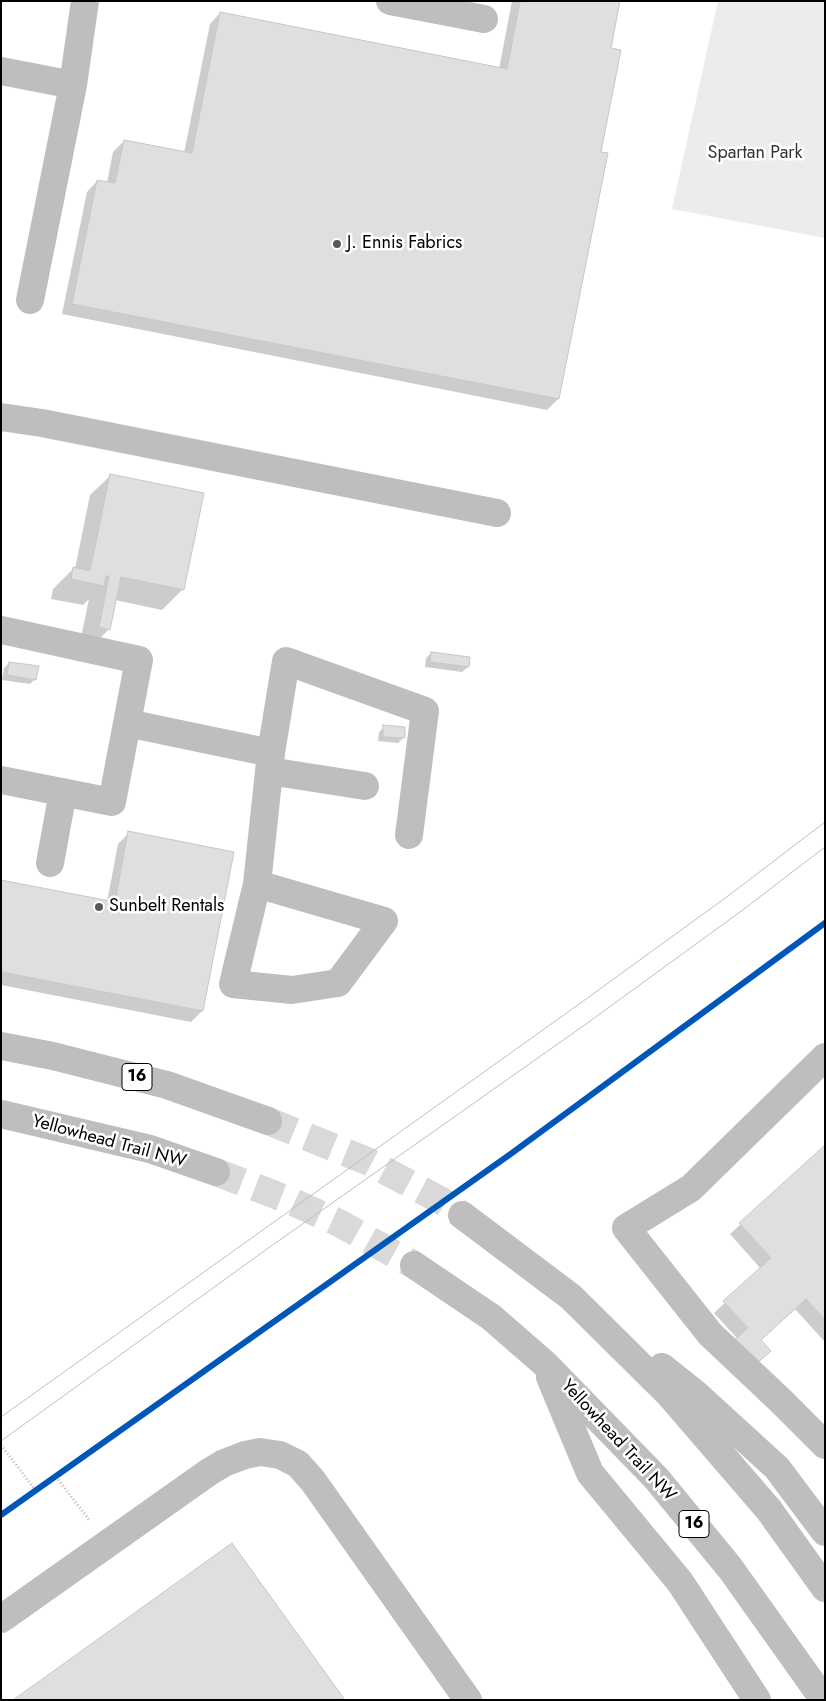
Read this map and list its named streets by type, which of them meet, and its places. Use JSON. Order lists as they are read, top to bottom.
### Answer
{
  "streets": {
    "main road": ["16", "Yellowhead Trail NW"]
  },
  "parks": ["Spartan Park"],
  "places": ["J. Ennis Fabrics", "Sunbelt Rentals"]
}
